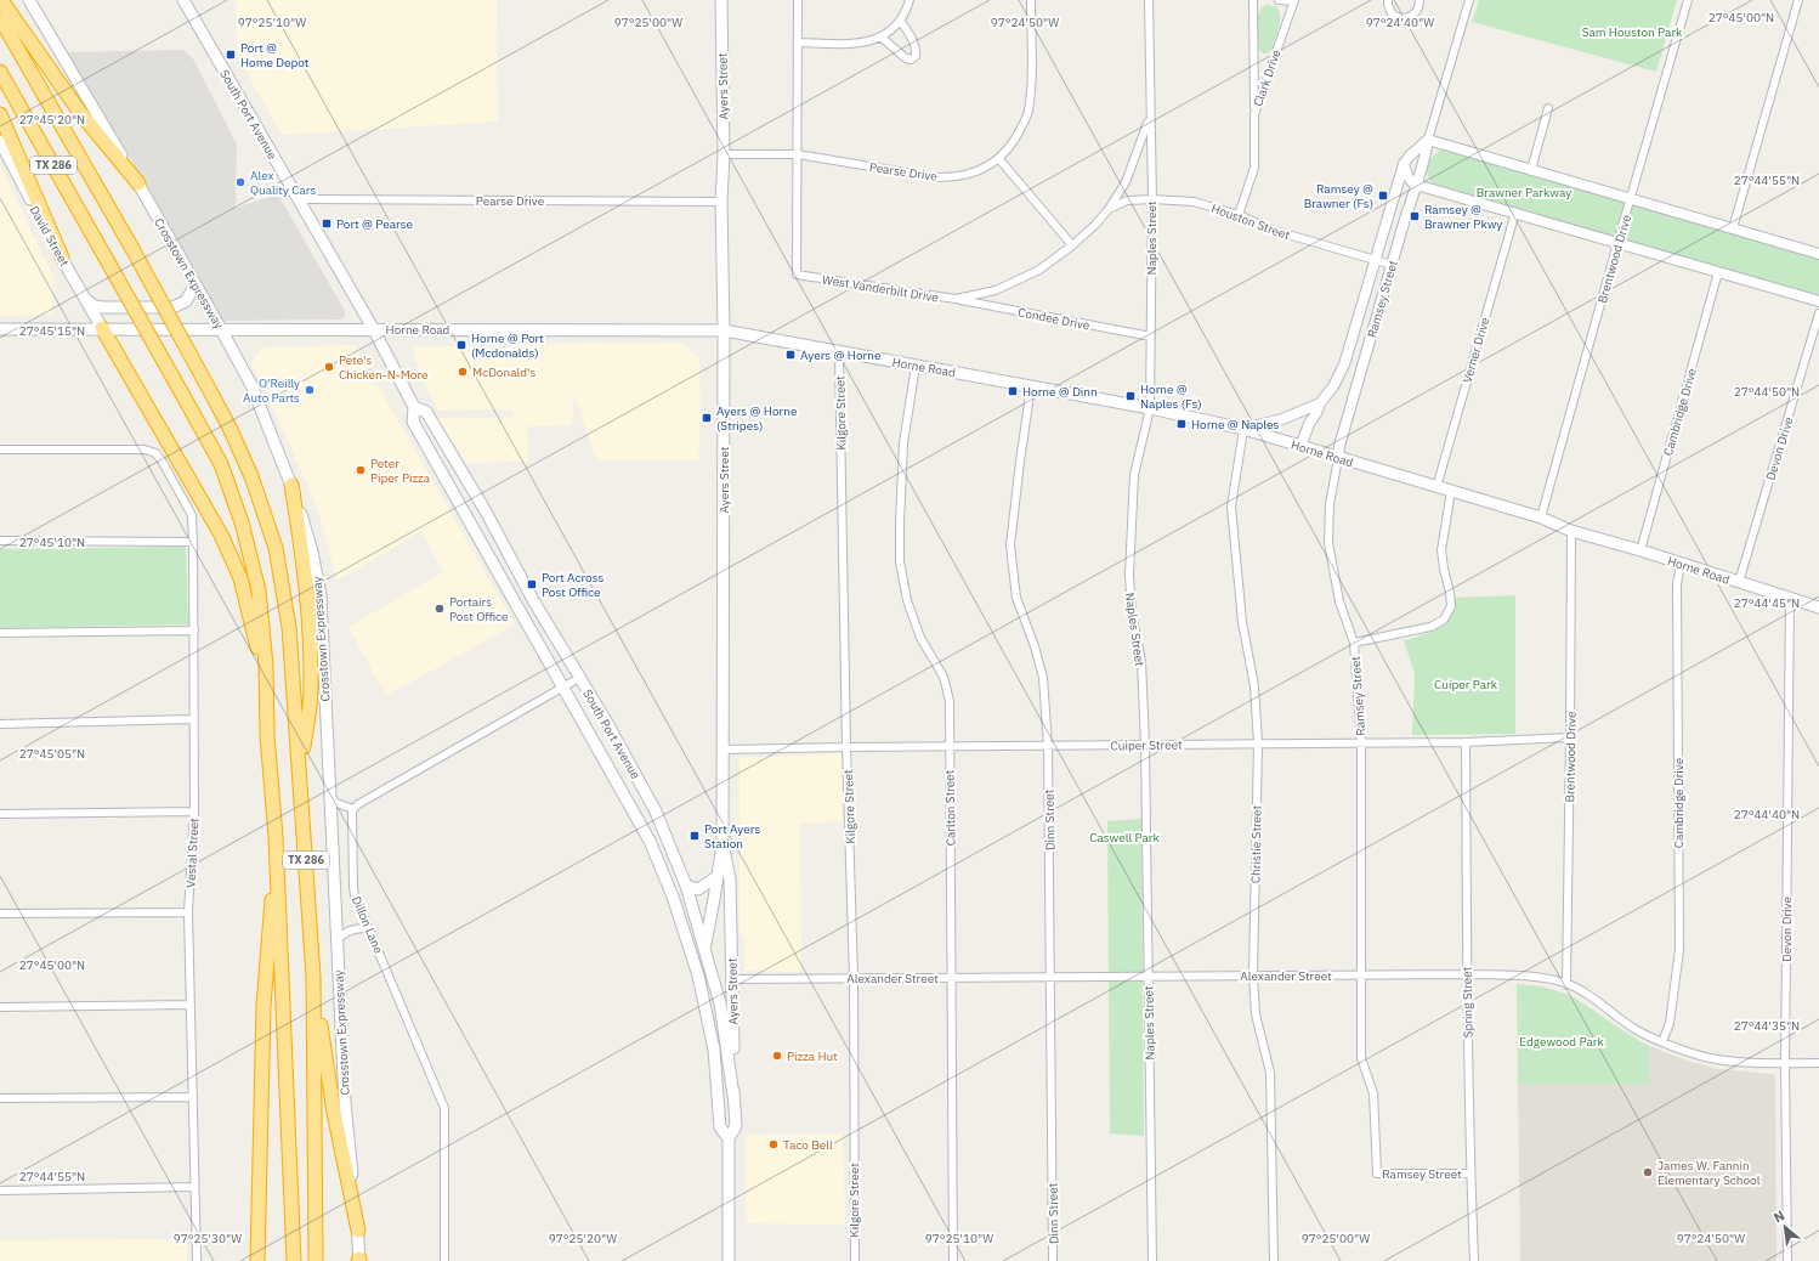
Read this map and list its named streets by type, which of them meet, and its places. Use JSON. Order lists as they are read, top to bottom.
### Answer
{
  "streets": {
    "highway": ["TX 286", "Crosstown Expressway"],
    "main road": [
      "Ayers Street",
      "South Port Avenue",
      "David Street",
      "Horne Road"
    ],
    "street": [
      "Clark Drive",
      "Pearse Drive",
      "Houston Street",
      "Naples Street",
      "Brentwood Drive",
      "West Vanderbilt Drive",
      "Ramsey Street",
      "Condee Drive",
      "Verner Drive",
      "Cambridge Drive",
      "Kilgore Street",
      "Devon Drive",
      "Cuiper Street",
      "Carlton Street",
      "Dinn Street",
      "Christie Street",
      "Vestal Street",
      "Dillon Lane",
      "Alexander Street",
      "Spring Street"
    ]
  },
  "crossings": [
    ["Clark Drive", "Houston Street"],
    ["Ayers Street", "South Port Avenue"],
    ["Ayers Street", "Pearse Drive"],
    ["Ayers Street", "Horne Road"],
    ["Ayers Street", "Cuiper Street"],
    ["Ayers Street", "Alexander Street"],
    ["South Port Avenue", "Pearse Drive"],
    ["South Port Avenue", "Horne Road"],
    ["Pearse Drive", "West Vanderbilt Drive"],
    ["Houston Street", "Naples Street"],
    ["Houston Street", "West Vanderbilt Drive"],
    ["Houston Street", "Ramsey Street"],
    ["David Street", "Horne Road"],
    ["Naples Street", "West Vanderbilt Drive"],
    ["Naples Street", "Condee Drive"],
    ["Naples Street", "Horne Road"],
    ["Naples Street", "Cuiper Street"],
    ["Naples Street", "Alexander Street"],
    ["Brentwood Drive", "Horne Road"],
    ["Brentwood Drive", "Cuiper Street"],
    ["Brentwood Drive", "Alexander Street"],
    ["Crosstown Expressway", "Horne Road"],
    ["West Vanderbilt Drive", "Condee Drive"],
    ["Ramsey Street", "Horne Road"],
    ["Ramsey Street", "Cuiper Street"],
    ["Ramsey Street", "Alexander Street"],
    ["Ramsey Street", "Spring Street"],
    ["Horne Road", "Verner Drive"],
    ["Horne Road", "Cambridge Drive"],
    ["Horne Road", "Kilgore Street"],
    ["Horne Road", "Devon Drive"],
    ["Horne Road", "Carlton Street"],
    ["Horne Road", "Dinn Street"],
    ["Horne Road", "Christie Street"],
    ["Cambridge Drive", "Alexander Street"],
    ["Kilgore Street", "Cuiper Street"],
    ["Kilgore Street", "Alexander Street"],
    ["Devon Drive", "Alexander Street"],
    ["Cuiper Street", "Carlton Street"],
    ["Cuiper Street", "Dinn Street"],
    ["Cuiper Street", "Christie Street"],
    ["Cuiper Street", "Spring Street"],
    ["Carlton Street", "Alexander Street"],
    ["Dinn Street", "Alexander Street"],
    ["Christie Street", "Alexander Street"],
    ["Alexander Street", "Spring Street"]
  ],
  "parks": [
    "Sam Houston Park",
    "Brawner Parkway",
    "Cuiper Park",
    "Caswell Park",
    "Edgewood Park"
  ],
  "places": {
    "transit": [
      "Port @ Home Depot",
      "Ramsey @ Brawner (Fs)",
      "Ramsey @ Brawner Pkwy",
      "Port @ Pearse",
      "Horne @ Port (Mcdonalds)",
      "Ayers @ Horne",
      "Horne @ Dinn",
      "Horne @ Naples (Fs)",
      "Ayers @ Horne (Stripes)",
      "Horne @ Naples",
      "Port Across Post Office",
      "Port Ayers Station"
    ],
    "other": [
      "Alex Quality Cars",
      "Pete's Chicken-N-More",
      "McDonald's",
      "O'Reilly Auto Parts",
      "Peter Piper Pizza",
      "Portairs Post Office",
      "Pizza Hut",
      "Taco Bell",
      "James W. Fannin Elementary School"
    ]
  },
  "north": "top left",
  "coordinates": [
    "27°45'00\"N",
    "97°25'10\"W",
    "97°25'00\"W",
    "97°24'50\"W",
    "97°24'40\"W",
    "27°45'20\"N",
    "27°44'55\"N",
    "27°45'15\"N",
    "27°44'50\"N",
    "27°45'10\"N",
    "27°44'45\"N",
    "27°45'05\"N",
    "27°44'40\"N",
    "27°44'35\"N",
    "97°25'30\"W",
    "97°25'20\"W"
  ]
}
